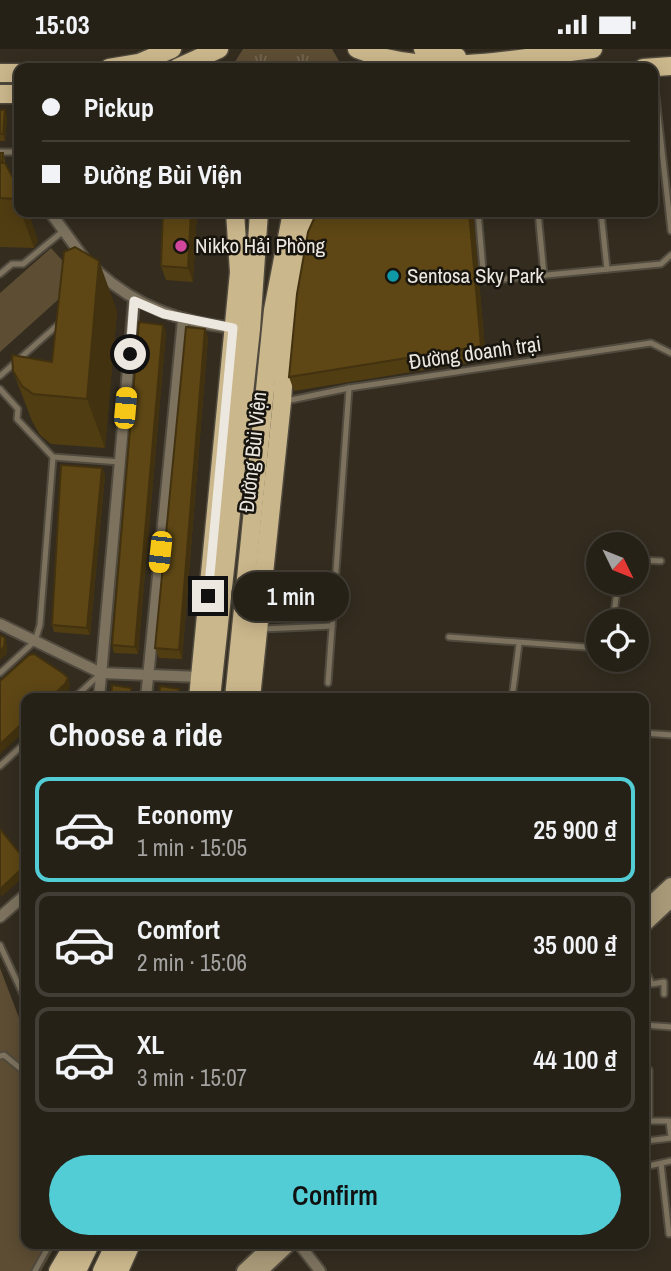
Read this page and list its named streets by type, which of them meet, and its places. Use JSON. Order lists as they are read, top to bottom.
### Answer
{
  "streets": {
    "main road": ["Đường Bùi Viện"],
    "lane": ["Đường doanh trại"]
  },
  "crossings": [
    ["Đường doanh trại", "Đường Bùi Viện"]
  ],
  "places": ["Nikko Hải Phòng", "Sentosa Sky Park"],
  "north": "bottom right",
  "page": {
    "status": "15:03",
    "banner": ["Pickup", "Đường Bùi Viện"],
    "bubble": "1 min",
    "heading": "Choose a ride",
    "list": [
      {
        "name": "Economy",
        "note": "1 min · 15:05",
        "value": "25 900 ₫"
      },
      {
        "name": "Comfort",
        "note": "2 min · 15:06",
        "value": "35 000 ₫"
      },
      {
        "name": "XL",
        "note": "3 min · 15:07",
        "value": "44 100 ₫"
      }
    ],
    "buttons": "Confirm"
  }
}
